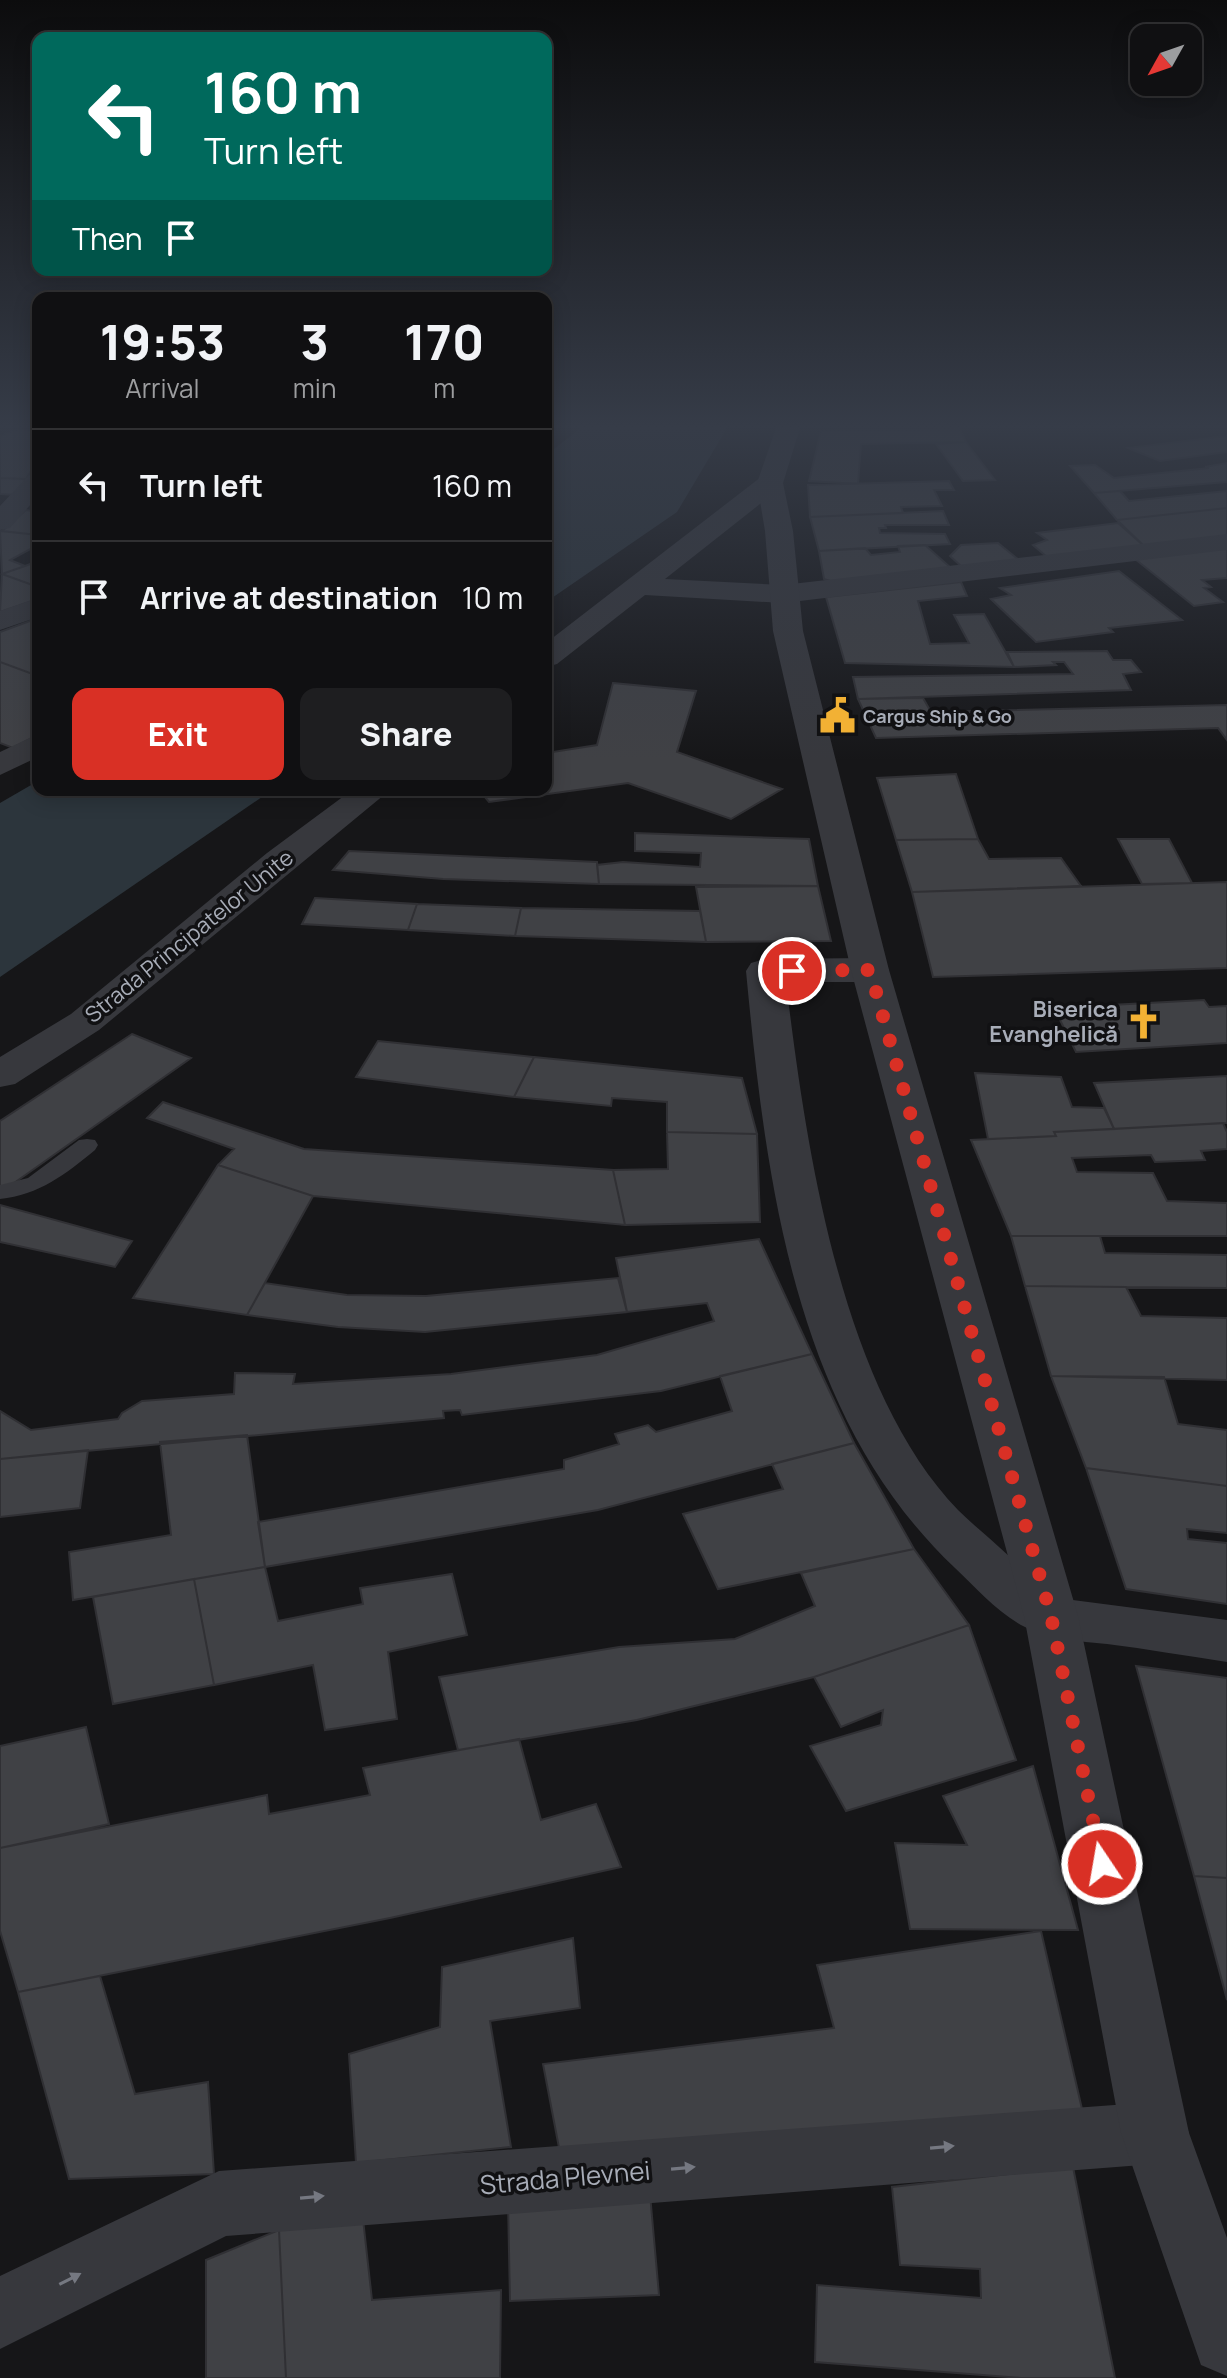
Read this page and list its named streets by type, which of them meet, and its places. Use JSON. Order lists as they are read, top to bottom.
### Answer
{
  "streets": {
    "street": ["Strada Principatelor Unite", "Strada Plevnei"]
  },
  "one_way": ["Strada Plevnei"],
  "places": {
    "public building": ["Cargus Ship & Go"],
    "church": ["Biserica Evanghelică"]
  },
  "north": "bottom left",
  "page": {
    "turn": ["160 m", "Turn left"],
    "then": "Then",
    "eta": [
      "19:53",
      "Arrival",
      "3",
      "min",
      "170",
      "m"
    ],
    "list": [
      {
        "name": "Turn left",
        "value": "160 m"
      },
      {
        "name": "Arrive at destination",
        "value": "10 m"
      }
    ],
    "buttons": ["Exit", "Share"]
  }
}
